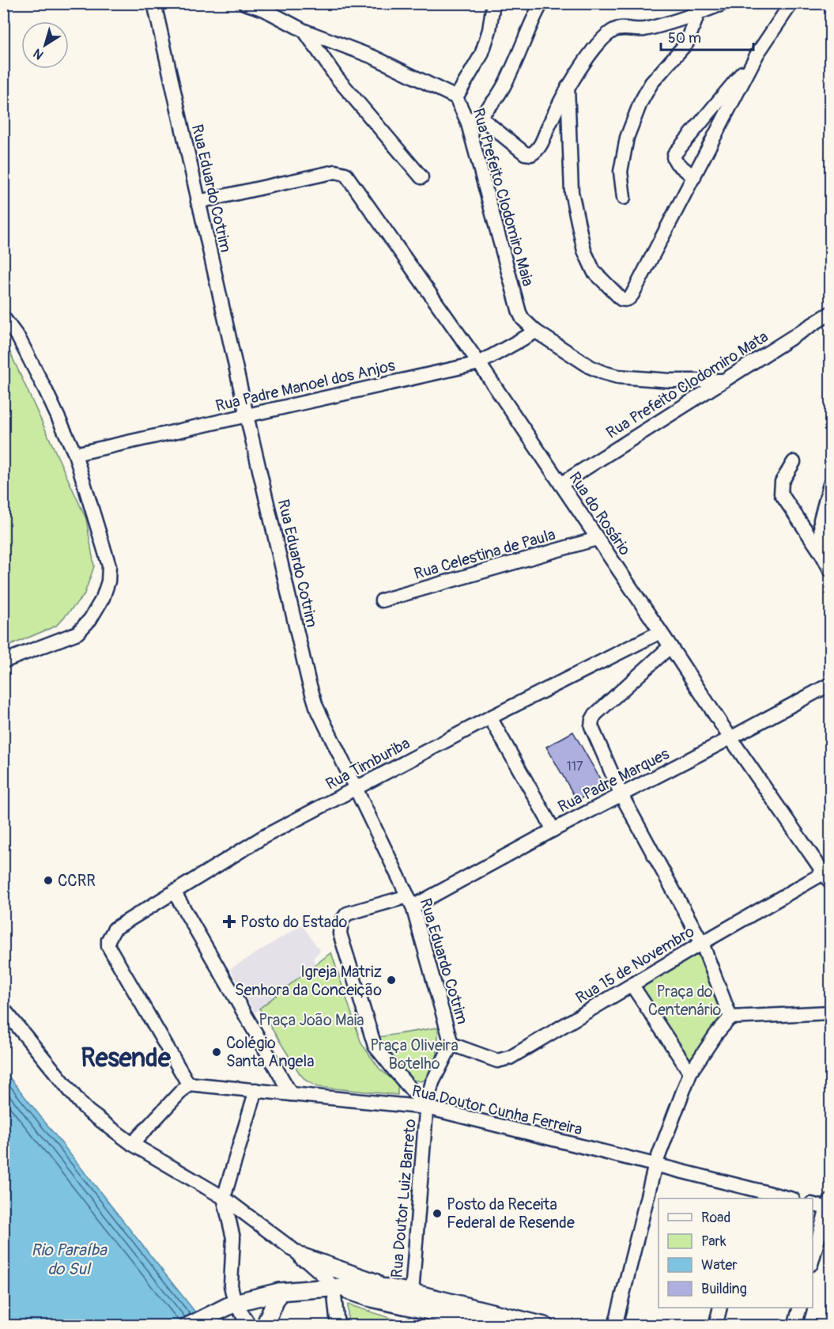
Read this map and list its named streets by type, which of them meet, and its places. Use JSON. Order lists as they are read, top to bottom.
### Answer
{
  "streets": {
    "street": [
      "Rua Eduardo Cotrim",
      "Rua Prefeito Clodomiro Maia",
      "Rua Prefeito Clodomiro Mata",
      "Rua Padre Manoel dos Anjos",
      "Rua do Rosário",
      "Rua Celestina de Paula",
      "Rua Timburiba",
      "Rua Padre Marques",
      "Rua 15 de Novembro",
      "Rua Doutor Cunha Ferreira",
      "Rua Doutor Luiz Barreto"
    ]
  },
  "crossings": [
    ["Rua Eduardo Cotrim", "Rua Padre Manoel dos Anjos"],
    ["Rua Eduardo Cotrim", "Rua do Rosário"],
    ["Rua Eduardo Cotrim", "Rua Timburiba"],
    ["Rua Eduardo Cotrim", "Rua Padre Marques"],
    ["Rua Eduardo Cotrim", "Rua 15 de Novembro"],
    ["Rua Eduardo Cotrim", "Rua Doutor Cunha Ferreira"],
    ["Rua Eduardo Cotrim", "Rua Doutor Luiz Barreto"],
    ["Rua Prefeito Clodomiro Maia", "Rua Prefeito Clodomiro Mata"],
    ["Rua Prefeito Clodomiro Maia", "Rua Padre Manoel dos Anjos"],
    ["Rua Prefeito Clodomiro Mata", "Rua do Rosário"],
    ["Rua Padre Manoel dos Anjos", "Rua do Rosário"],
    ["Rua do Rosário", "Rua Celestina de Paula"],
    ["Rua do Rosário", "Rua Timburiba"],
    ["Rua do Rosário", "Rua Padre Marques"],
    ["Rua do Rosário", "Rua 15 de Novembro"],
    ["Rua Timburiba", "Rua Doutor Cunha Ferreira"],
    ["Rua Padre Marques", "Rua Doutor Cunha Ferreira"],
    ["Rua Padre Marques", "Rua Doutor Luiz Barreto"],
    ["Rua Doutor Cunha Ferreira", "Rua Doutor Luiz Barreto"]
  ],
  "districts": ["Resende"],
  "water": ["Rio Paraíba do Sul"],
  "parks": ["Praça do Centenário", "Praça João Maia", "Praça Oliveira Botelho"],
  "places": {
    "other": [
      "CCRR",
      "Igreja Matriz Senhora da Conceição",
      "Colégio Santa Angela",
      "Posto da Receita Federal de Resende"
    ],
    "health": ["Posto do Estado"]
  },
  "house_numbers": ["117"],
  "legend": [
    "Road",
    "Park",
    "Water",
    "Building"
  ],
  "scale_bar": "50 m",
  "north": "bottom left"
}
